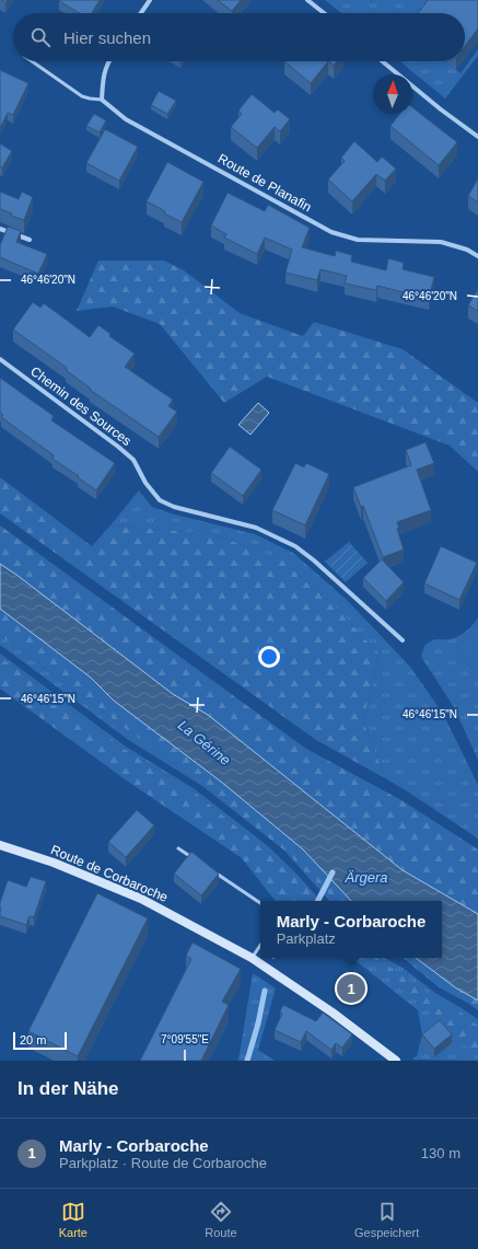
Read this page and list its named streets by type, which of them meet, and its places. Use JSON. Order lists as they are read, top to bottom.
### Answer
{
  "streets": {
    "street": ["Route de Planafin", "Chemin des Sources", "Route de Corbaroche"]
  },
  "water": ["La Gérine", "Ärgera"],
  "scale_bar": "20 m",
  "north": "top",
  "page": {
    "search": "Hier suchen",
    "popup": ["Marly - Corbaroche", "Parkplatz"],
    "pins": "1",
    "scale": "20 m",
    "heading": "In der Nähe",
    "list": [
      {
        "mark": "1",
        "name": "Marly - Corbaroche",
        "note": "Parkplatz · Route de Corbaroche",
        "value": "130 m"
      }
    ],
    "nav": ["Karte", "Route", "Gespeichert"]
  },
  "coordinates": ["46°46'20\"N", "46°46'15\"N", "7°09'55\"E"]
}
